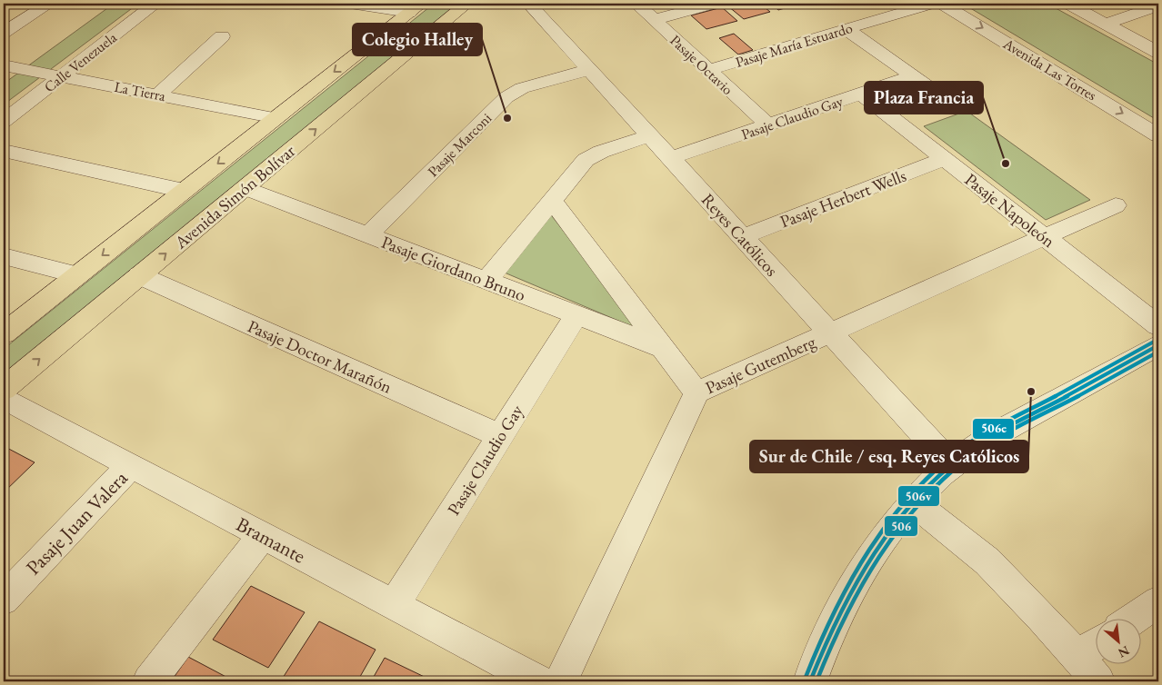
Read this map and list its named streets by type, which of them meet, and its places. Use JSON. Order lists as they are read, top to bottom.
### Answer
{
  "streets": {
    "main road": ["Avenida Simón Bolívar"],
    "street": [
      "Pasaje María Estuardo",
      "Calle Venezuela",
      "Pasaje Octavio",
      "Avenida Las Torres",
      "La Tierra",
      "Pasaje Claudio Gay",
      "Pasaje Marconi",
      "Pasaje Herbert Wells",
      "Pasaje Napoleón",
      "Reyes Católicos",
      "Pasaje Giordano Bruno",
      "Pasaje Doctor Marañón",
      "Pasaje Gutemberg",
      "Pasaje Juan Valera",
      "Bramante"
    ]
  },
  "crossings": [
    ["Pasaje María Estuardo", "Pasaje Octavio"],
    ["Calle Venezuela", "La Tierra"],
    ["Pasaje Octavio", "Pasaje Claudio Gay"],
    ["La Tierra", "Avenida Simón Bolívar"],
    ["Pasaje Claudio Gay", "Pasaje Napoleón"],
    ["Pasaje Claudio Gay", "Reyes Católicos"],
    ["Pasaje Claudio Gay", "Pasaje Giordano Bruno"],
    ["Pasaje Claudio Gay", "Pasaje Doctor Marañón"],
    ["Pasaje Claudio Gay", "Bramante"],
    ["Pasaje Marconi", "Reyes Católicos"],
    ["Pasaje Marconi", "Pasaje Giordano Bruno"],
    ["Avenida Simón Bolívar", "Pasaje Giordano Bruno"],
    ["Avenida Simón Bolívar", "Pasaje Doctor Marañón"],
    ["Pasaje Herbert Wells", "Pasaje Napoleón"],
    ["Pasaje Herbert Wells", "Reyes Católicos"],
    ["Pasaje Napoleón", "Pasaje Gutemberg"],
    ["Reyes Católicos", "Pasaje Gutemberg"],
    ["Pasaje Juan Valera", "Bramante"]
  ],
  "places": ["Colegio Halley", "Plaza Francia", "Sur de Chile / esq. Reyes Católicos"],
  "lines": ["transit line 506e", "transit line 506v", "transit line 506"],
  "north": "bottom right"
}
